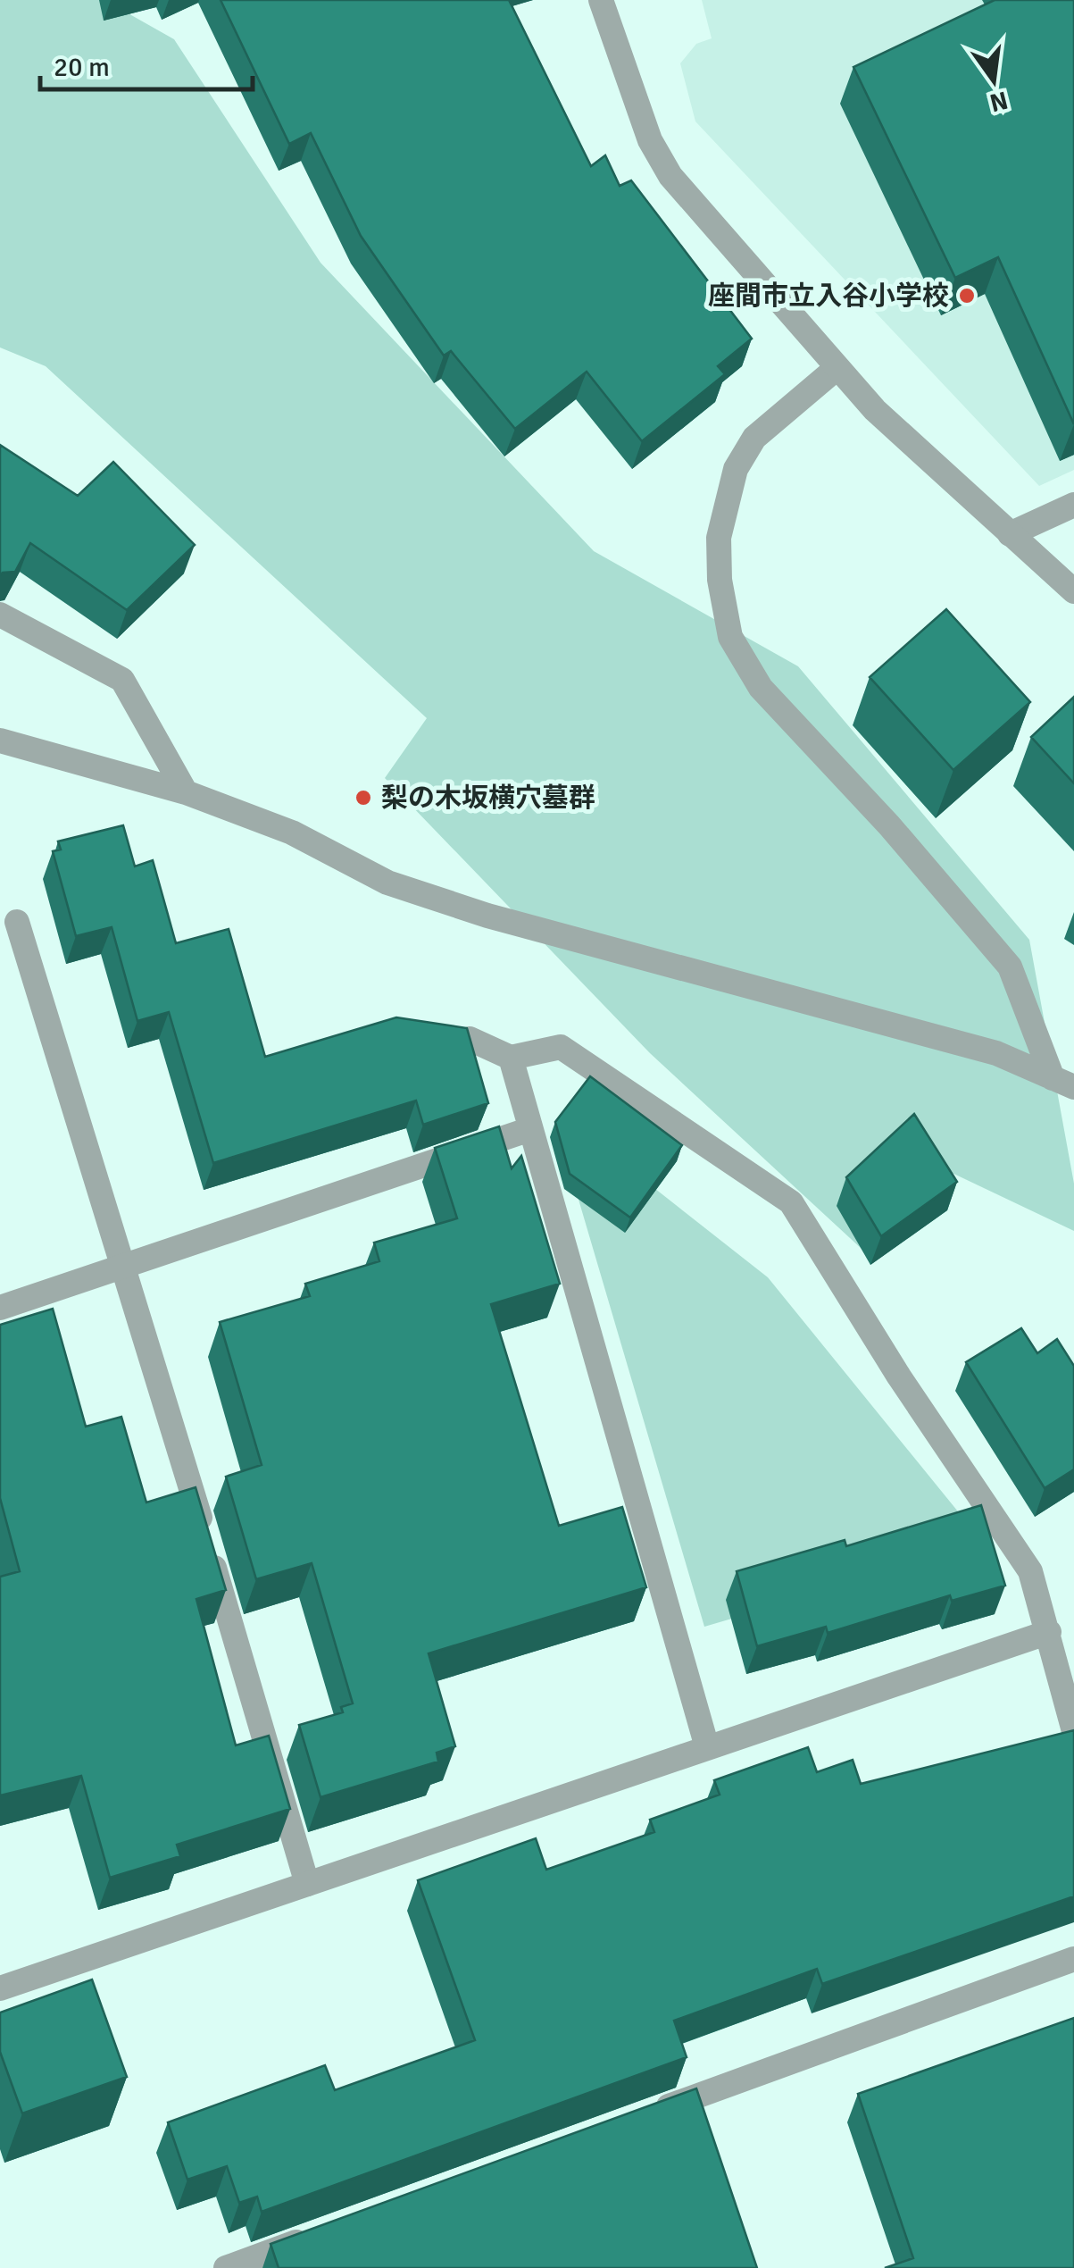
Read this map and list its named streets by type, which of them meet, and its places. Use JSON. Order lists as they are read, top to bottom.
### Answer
{
  "places": ["座間市立入谷小学校", "梨の木坂横穴墓群"],
  "scale_bar": "20 m",
  "north": "bottom"
}
